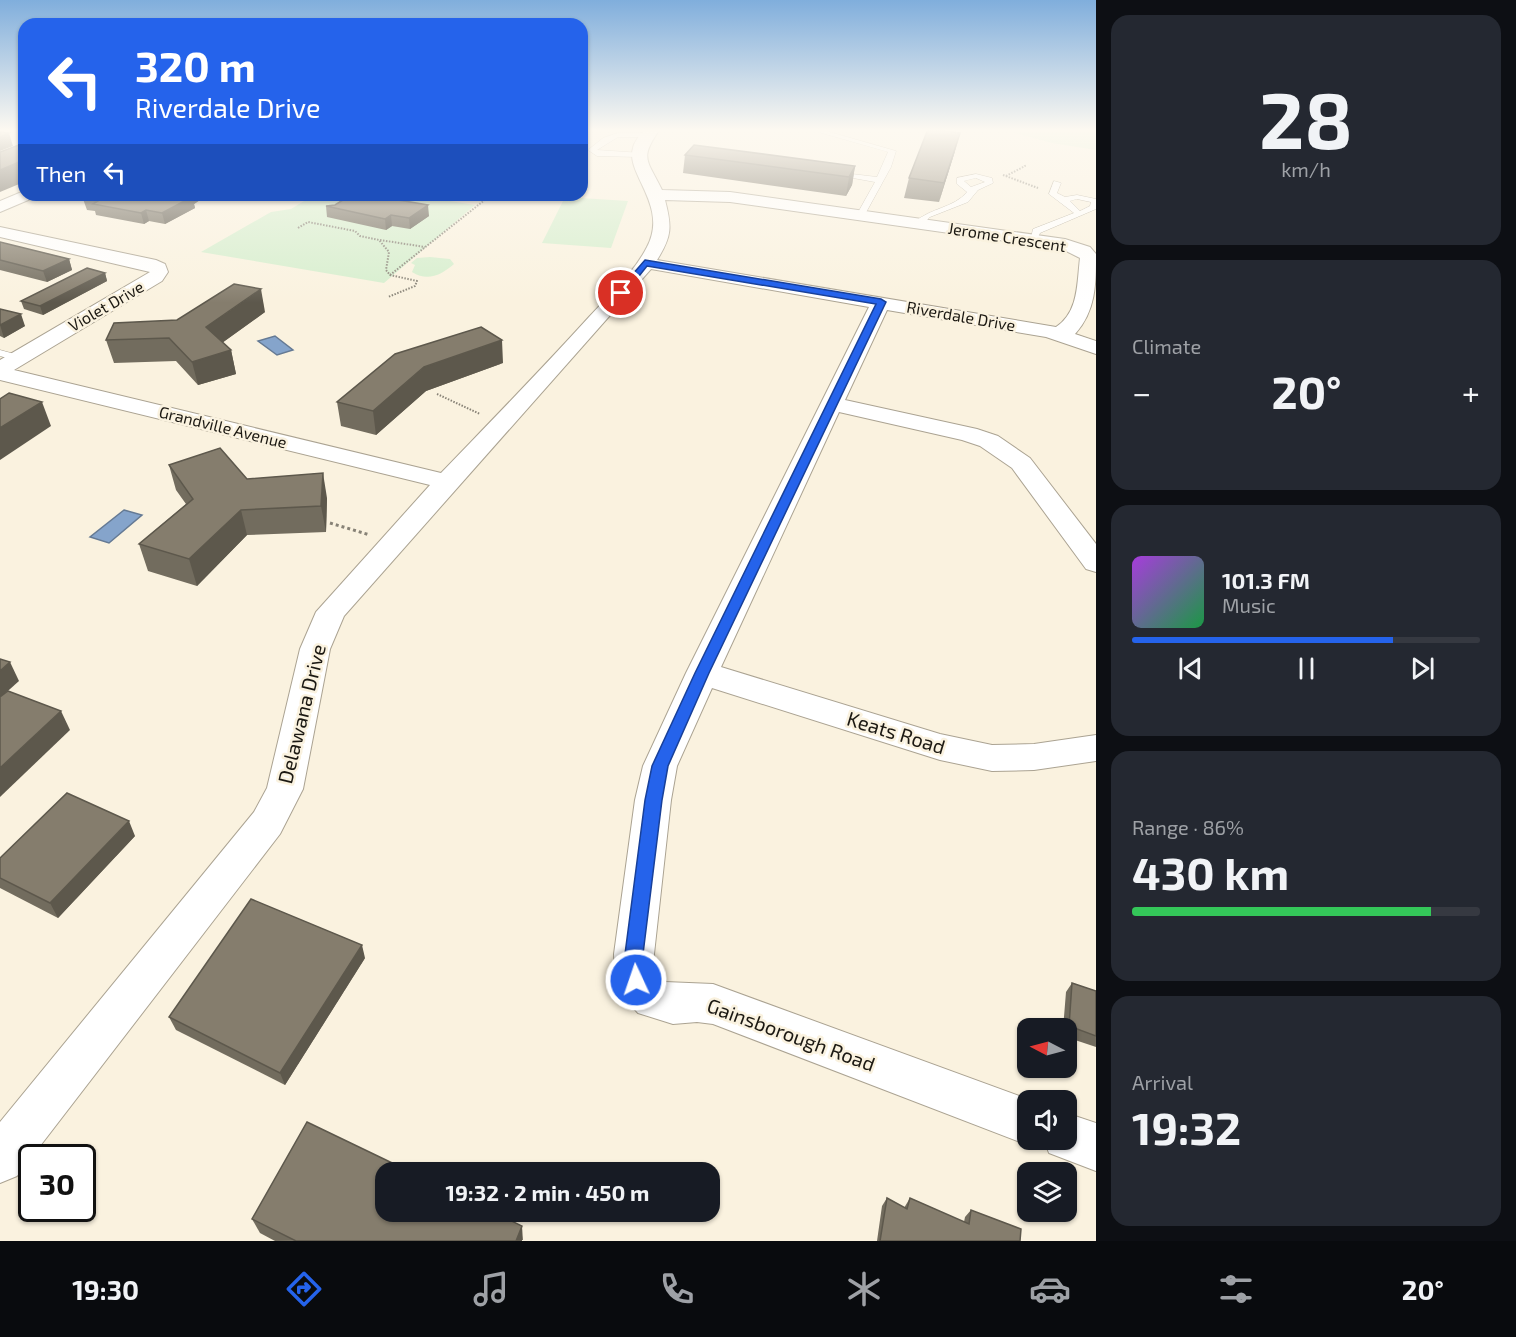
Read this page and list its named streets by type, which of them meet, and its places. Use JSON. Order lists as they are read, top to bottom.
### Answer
{
  "streets": {
    "street": [
      "Jerome Crescent",
      "Violet Drive",
      "Riverdale Drive",
      "Grandville Avenue",
      "Delawana Drive",
      "Keats Road",
      "Gainsborough Road"
    ]
  },
  "crossings": [
    ["Jerome Crescent", "Riverdale Drive"],
    ["Jerome Crescent", "Delawana Drive"],
    ["Violet Drive", "Grandville Avenue"],
    ["Riverdale Drive", "Delawana Drive"],
    ["Riverdale Drive", "Gainsborough Road"],
    ["Grandville Avenue", "Delawana Drive"],
    ["Keats Road", "Gainsborough Road"]
  ],
  "north": "left",
  "page": {
    "tile": [
      ["28", "km/h"],
      "Climate",
      ["Range · 86%", "430 km"],
      ["Arrival", "19:32"]
    ],
    "turn": ["320 m", "Riverdale Drive"],
    "then": "Then",
    "heat": ["−", "20°", "+"],
    "song": ["101.3 FM", "Music"],
    "limit": "30",
    "trip": "19:32 · 2 min · 450 m",
    "tabs": ["19:30", "20°"]
  }
}
